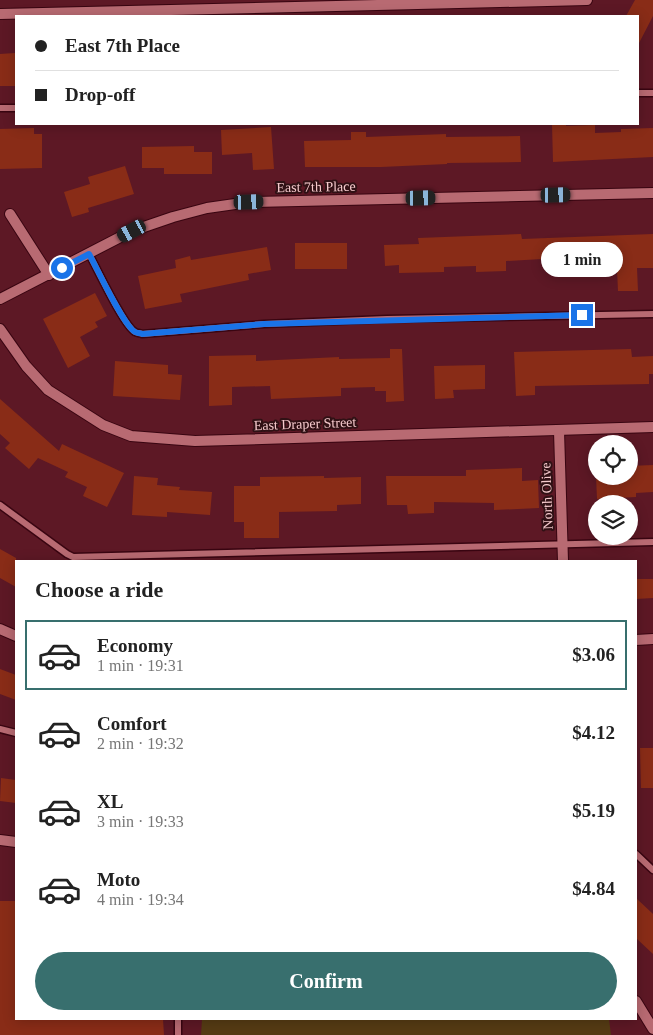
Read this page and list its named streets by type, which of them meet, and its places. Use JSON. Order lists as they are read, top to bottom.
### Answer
{
  "streets": {
    "street": ["East 7th Place", "East Draper Street", "North Olive"]
  },
  "crossings": [
    ["East Draper Street", "North Olive"]
  ],
  "page": {
    "banner": ["East 7th Place", "Drop-off"],
    "bubble": "1 min",
    "heading": "Choose a ride",
    "list": [
      {
        "name": "Economy",
        "note": "1 min · 19:31",
        "value": "$3.06"
      },
      {
        "name": "Comfort",
        "note": "2 min · 19:32",
        "value": "$4.12"
      },
      {
        "name": "XL",
        "note": "3 min · 19:33",
        "value": "$5.19"
      },
      {
        "name": "Moto",
        "note": "4 min · 19:34",
        "value": "$4.84"
      }
    ],
    "buttons": "Confirm"
  }
}
